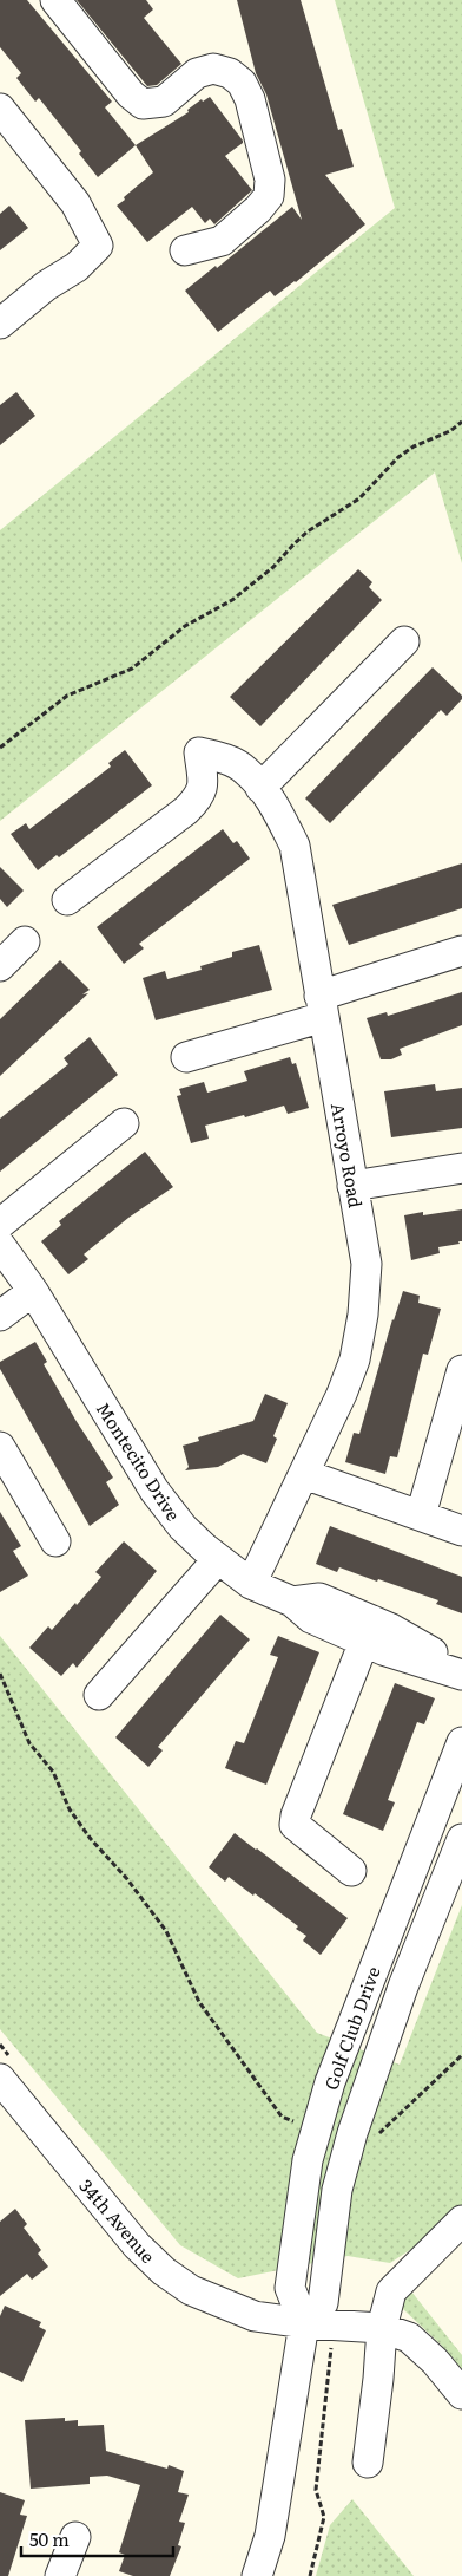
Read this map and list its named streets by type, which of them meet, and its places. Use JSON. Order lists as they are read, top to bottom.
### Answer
{
  "streets": {
    "street": [
      "Arroyo Road",
      "Montecito Drive",
      "Golf Club Drive",
      "34th Avenue"
    ]
  },
  "crossings": [
    ["Arroyo Road", "Montecito Drive"],
    ["Golf Club Drive", "34th Avenue"]
  ],
  "scale_bar": "50 m"
}
